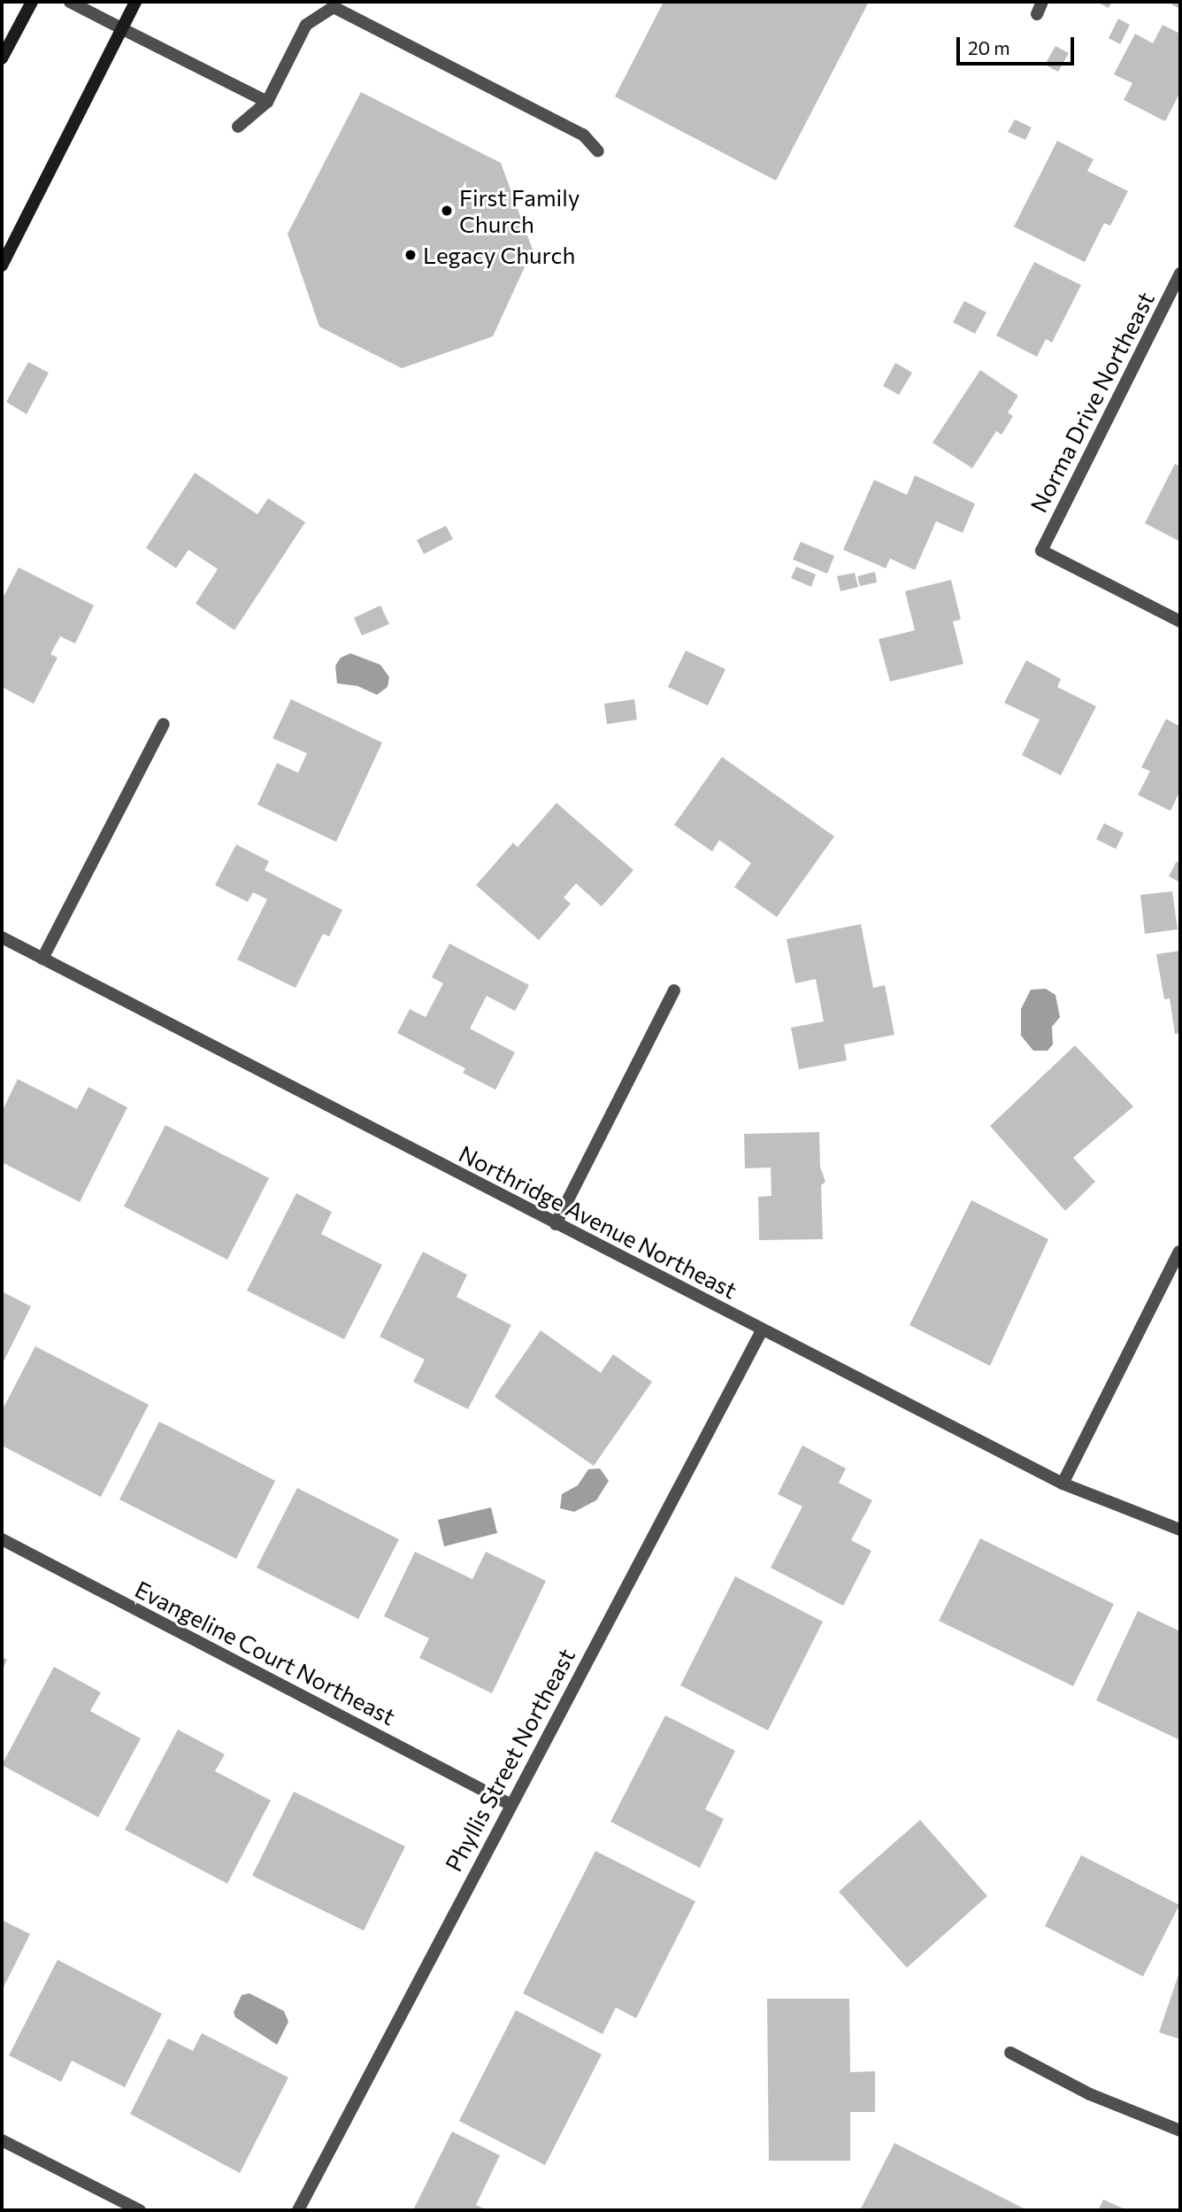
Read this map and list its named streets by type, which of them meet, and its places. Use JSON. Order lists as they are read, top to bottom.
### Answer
{
  "streets": {
    "street": [
      "Norma Drive Northeast",
      "Northridge Avenue Northeast",
      "Evangeline Court Northeast",
      "Phyllis Street Northeast"
    ]
  },
  "crossings": [
    ["Northridge Avenue Northeast", "Phyllis Street Northeast"],
    ["Evangeline Court Northeast", "Phyllis Street Northeast"]
  ],
  "places": ["First Family Church", "Legacy Church"],
  "scale_bar": "20 m"
}
